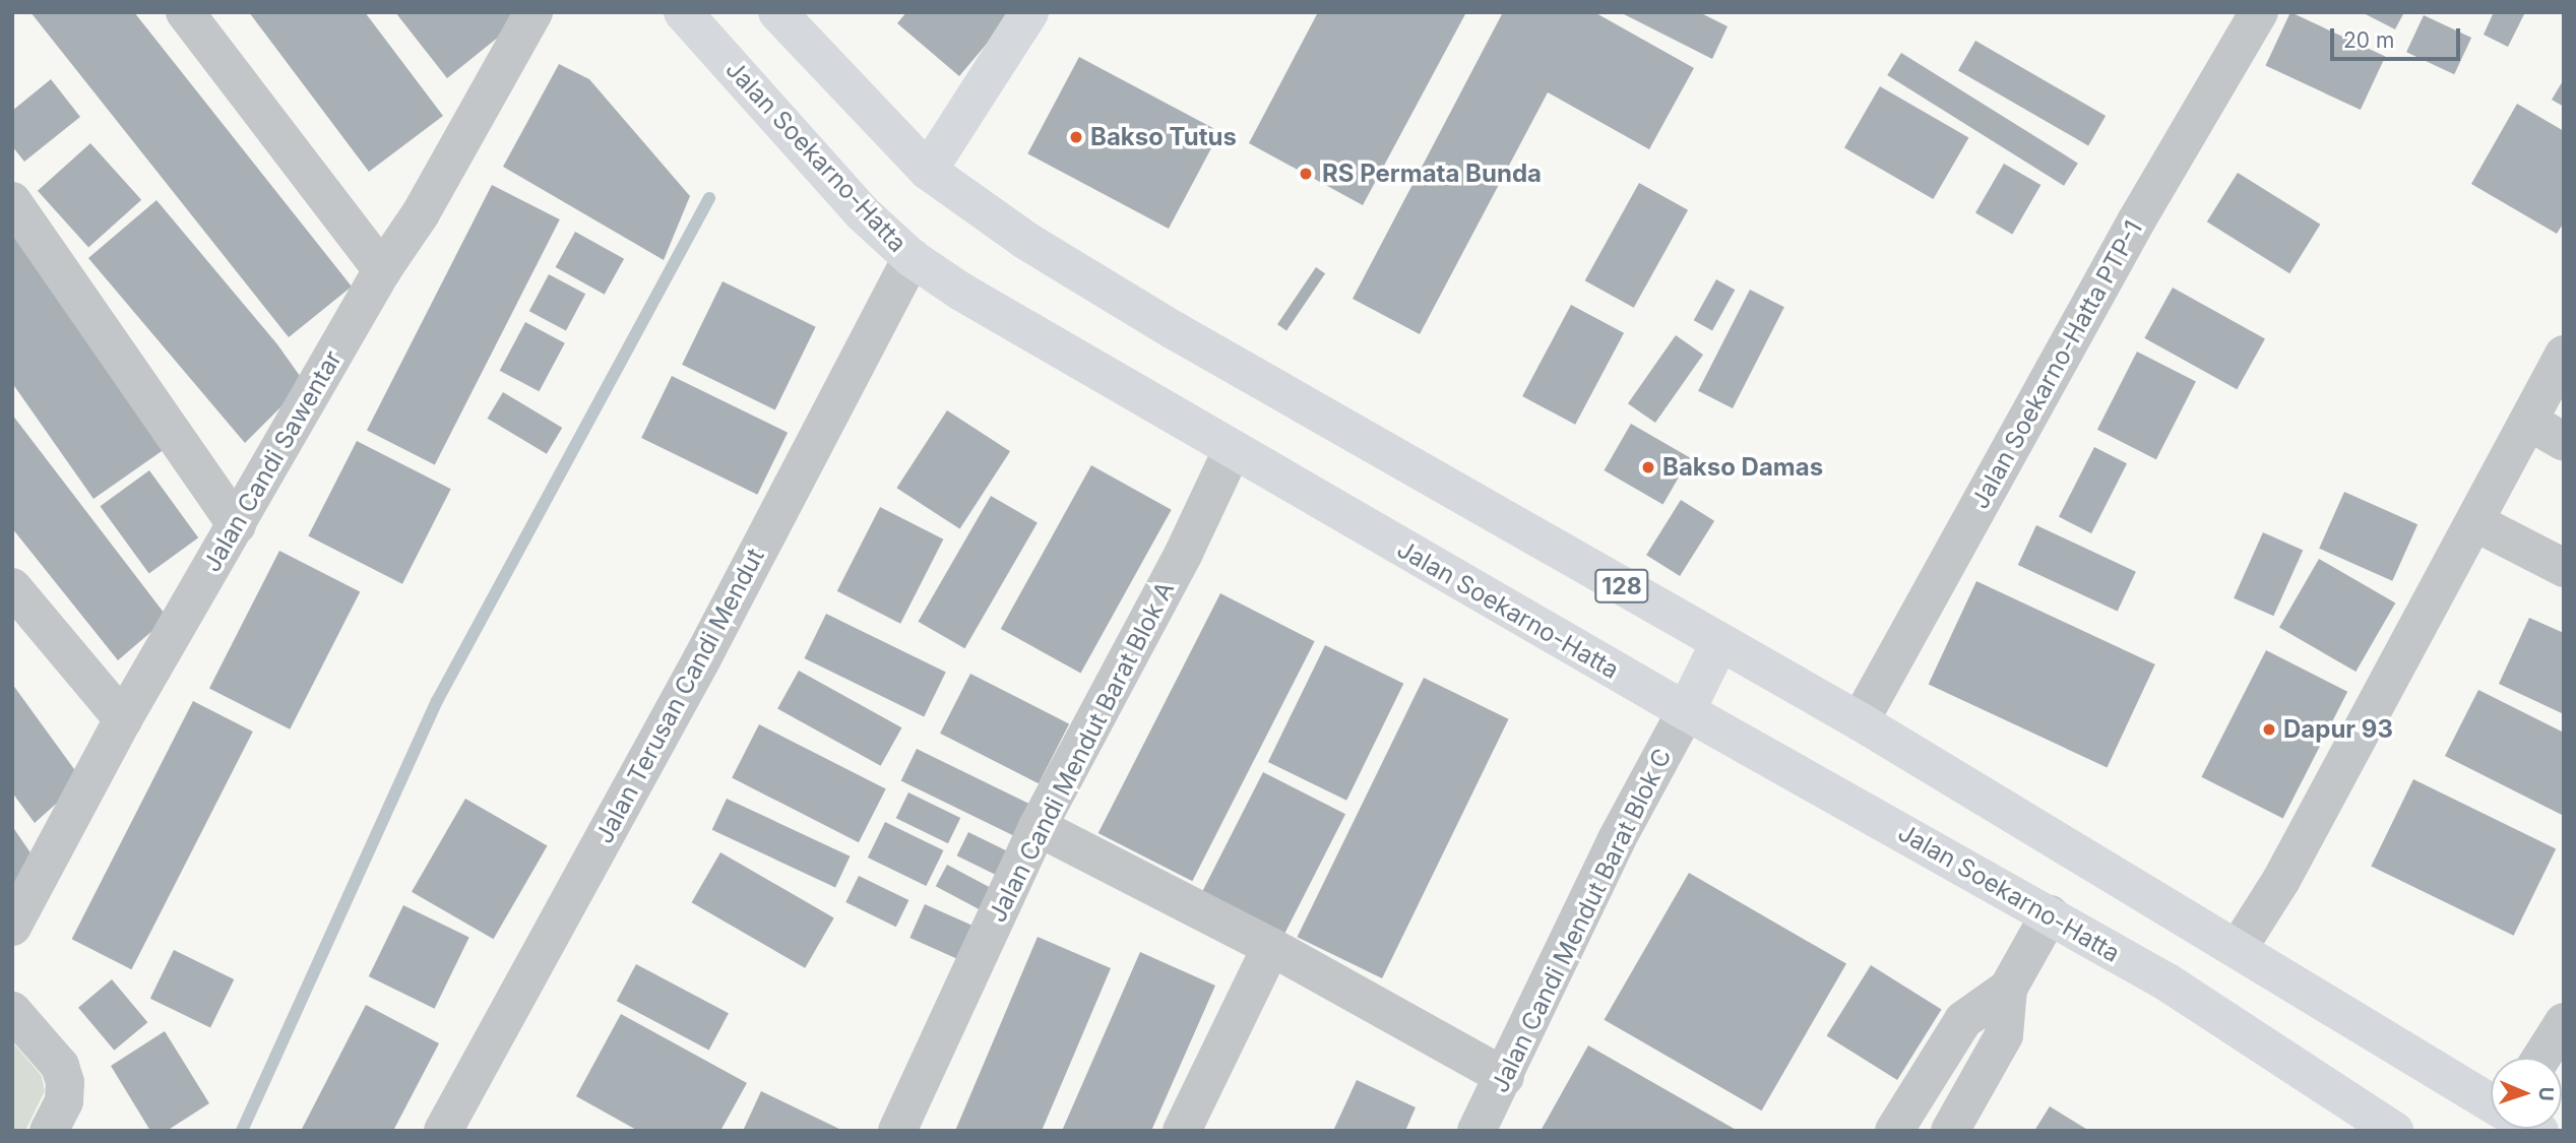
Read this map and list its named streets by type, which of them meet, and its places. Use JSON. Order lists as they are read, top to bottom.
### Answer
{
  "streets": {
    "main road": ["Jalan Soekarno-Hatta", "128"],
    "street": [
      "Jalan Soekarno-Hatta PTP-1",
      "Jalan Candi Sawentar",
      "Jalan Terusan Candi Mendut",
      "Jalan Candi Mendut Barat Blok A",
      "Jalan Candi Mendut Barat Blok C"
    ]
  },
  "crossings": [
    ["Jalan Soekarno-Hatta", "Jalan Terusan Candi Mendut"],
    ["Jalan Soekarno-Hatta", "Jalan Candi Mendut Barat Blok A"],
    ["Jalan Soekarno-Hatta", "Jalan Candi Mendut Barat Blok C"],
    ["Jalan Soekarno-Hatta PTP-1", "128"]
  ],
  "places": [
    "Bakso Tutus",
    "RS Permata Bunda",
    "Bakso Damas",
    "Dapur 93"
  ],
  "scale_bar": "20 m",
  "north": "right"
}
